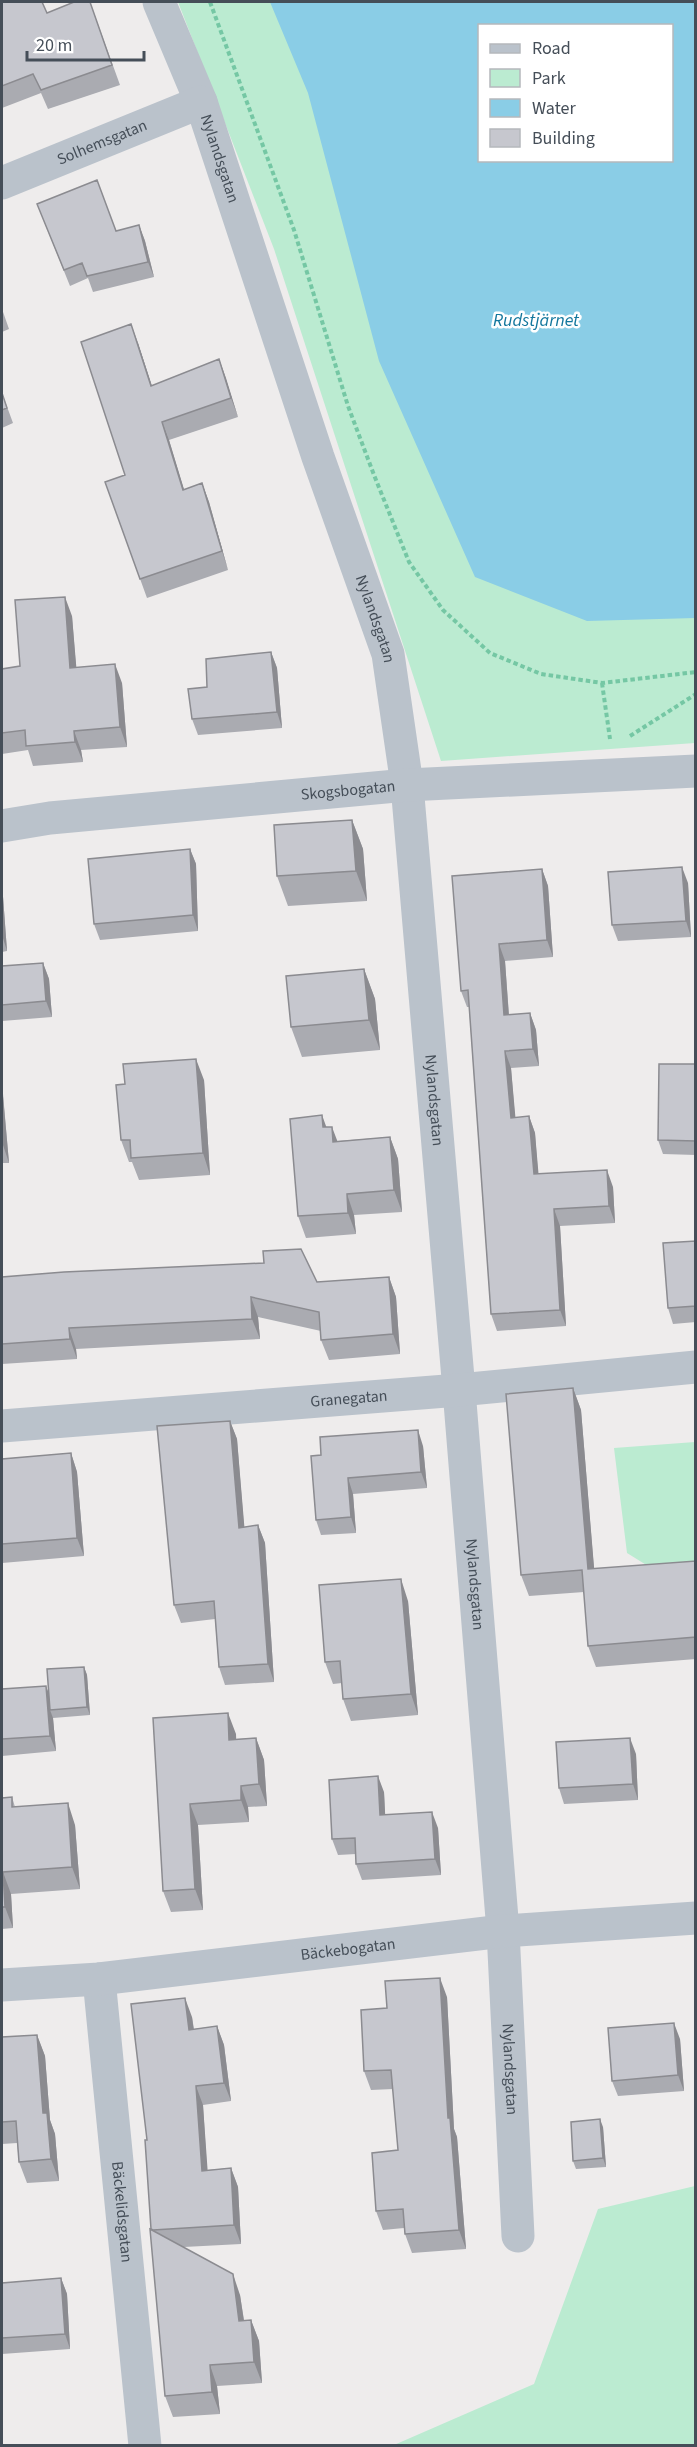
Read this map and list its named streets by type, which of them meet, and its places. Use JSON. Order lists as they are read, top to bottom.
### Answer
{
  "streets": {
    "street": [
      "Solhemsgatan",
      "Nylandsgatan",
      "Skogsbogatan",
      "Granegatan",
      "Bäckebogatan",
      "Bäckelidsgatan"
    ]
  },
  "crossings": [
    ["Solhemsgatan", "Nylandsgatan"],
    ["Nylandsgatan", "Skogsbogatan"],
    ["Nylandsgatan", "Granegatan"],
    ["Nylandsgatan", "Bäckebogatan"],
    ["Bäckebogatan", "Bäckelidsgatan"]
  ],
  "water": ["Rudstjärnet"],
  "legend": [
    "Road",
    "Park",
    "Water",
    "Building"
  ],
  "scale_bar": "20 m"
}
